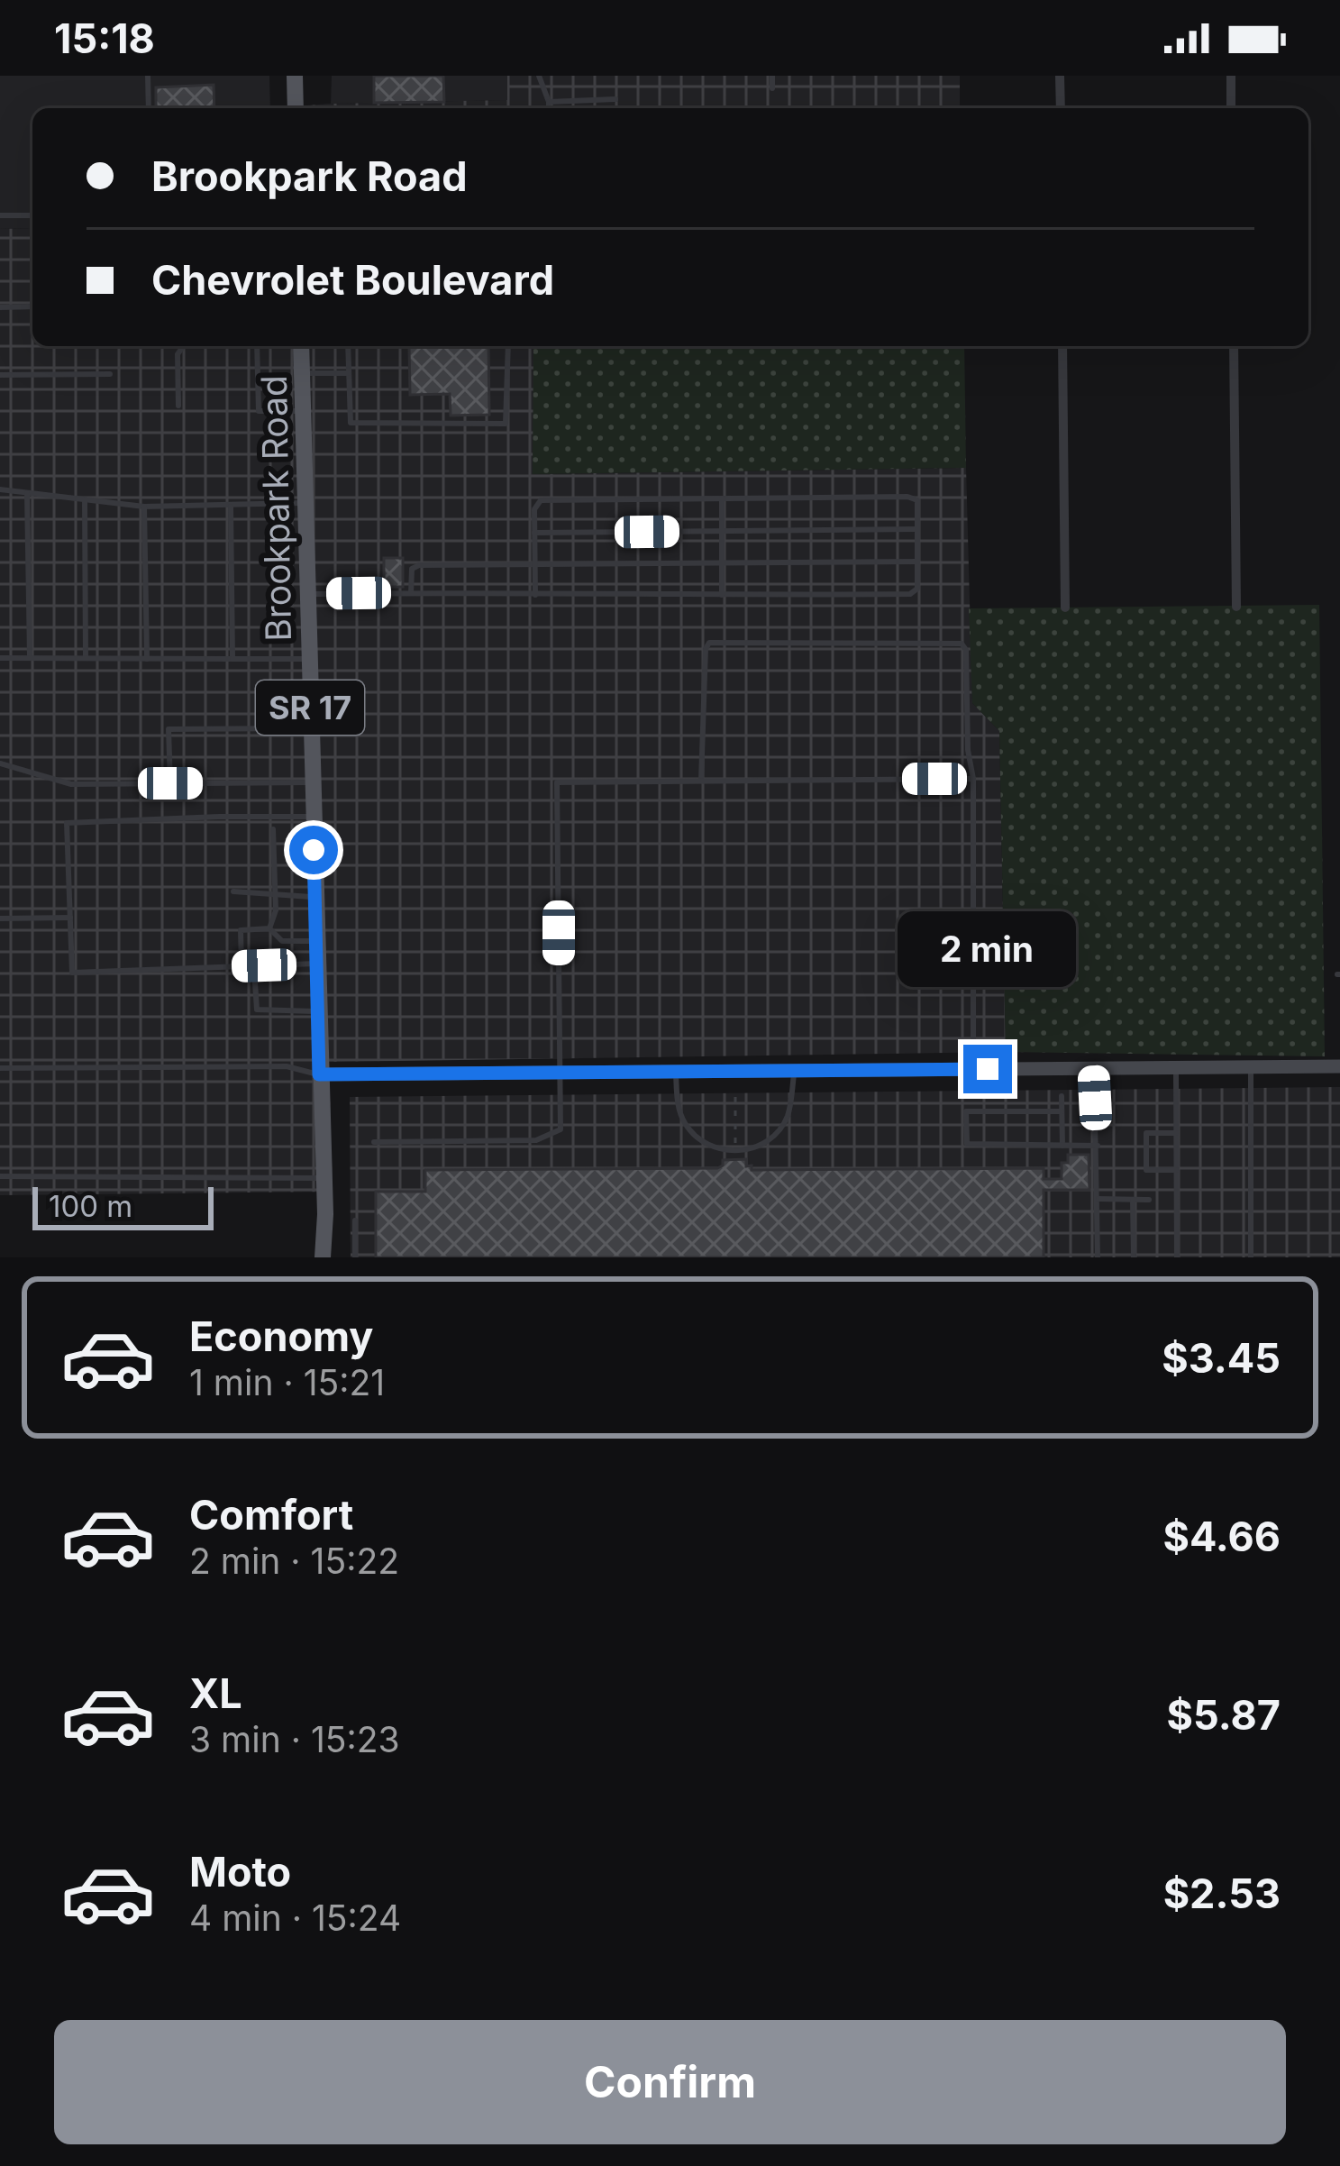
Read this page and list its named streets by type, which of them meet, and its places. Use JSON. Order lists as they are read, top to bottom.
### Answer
{
  "streets": {
    "main road": ["Brookpark Road", "SR 17"]
  },
  "scale_bar": "100 m",
  "page": {
    "status": "15:18",
    "banner": ["Brookpark Road", "Chevrolet Boulevard"],
    "bubble": "2 min",
    "scale": "100 m",
    "list": [
      {
        "name": "Economy",
        "note": "1 min · 15:21",
        "value": "$3.45"
      },
      {
        "name": "Comfort",
        "note": "2 min · 15:22",
        "value": "$4.66"
      },
      {
        "name": "XL",
        "note": "3 min · 15:23",
        "value": "$5.87"
      },
      {
        "name": "Moto",
        "note": "4 min · 15:24",
        "value": "$2.53"
      }
    ],
    "buttons": "Confirm"
  }
}
